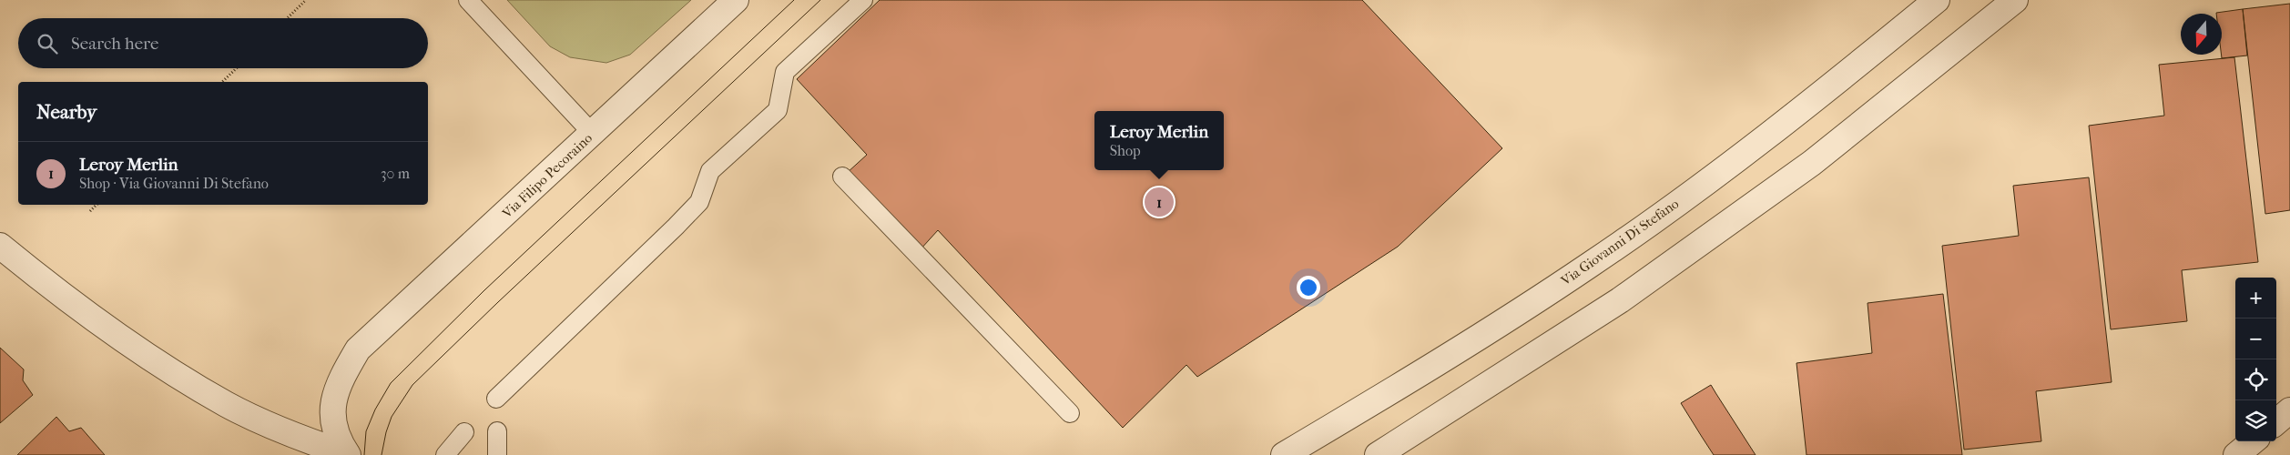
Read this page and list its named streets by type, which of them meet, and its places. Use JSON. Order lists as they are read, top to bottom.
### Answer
{
  "streets": {
    "street": ["Via Filipo Pecoraino", "Via Giovanni Di Stefano"]
  },
  "north": "bottom",
  "page": {
    "search": "Search here",
    "heading": "Nearby",
    "popup": ["Leroy Merlin", "Shop"],
    "list": [
      {
        "mark": "1",
        "name": "Leroy Merlin",
        "note": "Shop · Via Giovanni Di Stefano",
        "value": "30 m"
      }
    ],
    "pins": "1",
    "map_buttons": ["+", "−"]
  }
}
